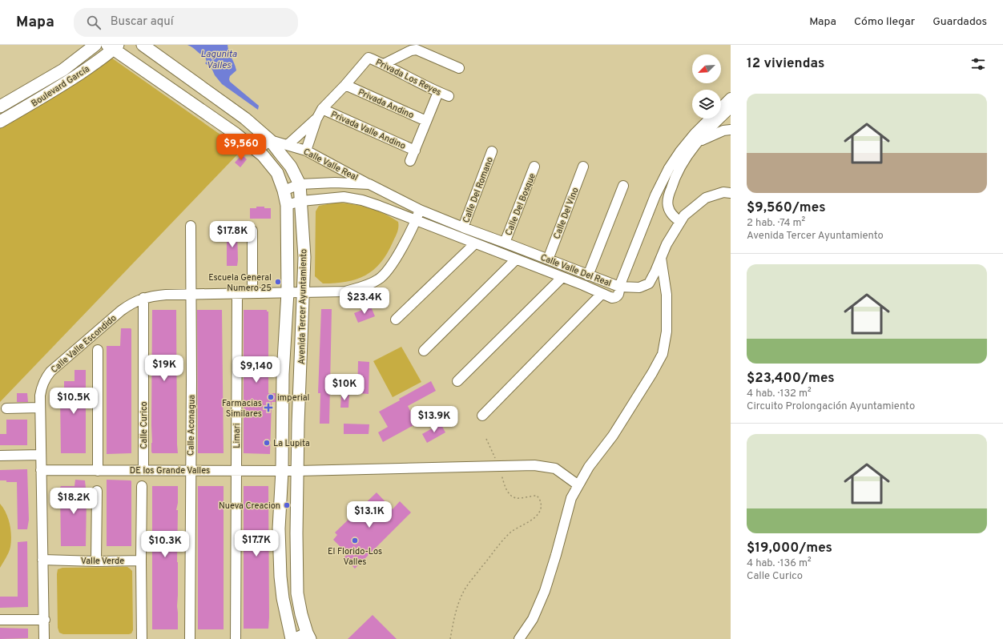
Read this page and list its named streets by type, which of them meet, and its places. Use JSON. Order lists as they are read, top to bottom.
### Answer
{
  "streets": {
    "main road": ["Boulevard García", "Avenida Tercer Ayuntamiento"],
    "street": [
      "Privada Los Reyes",
      "Privada Andino",
      "Privada Valle Andino",
      "Calle Valle Real",
      "Calle Del Romano",
      "Calle Del Bosque",
      "Calle Del Vino",
      "Calle Valle Del Real",
      "Calle Valle Escondido",
      "Calle Curico",
      "Calle Aconagua",
      "Limari",
      "DE los Grande Valles",
      "Valle Verde"
    ]
  },
  "crossings": [
    ["Privada Los Reyes", "Privada Valle Andino"],
    ["Boulevard García", "Avenida Tercer Ayuntamiento"],
    ["Privada Andino", "Privada Valle Andino"],
    ["Privada Valle Andino", "Calle Valle Real"],
    ["Calle Valle Real", "Calle Valle Del Real"],
    ["Calle Valle Real", "Avenida Tercer Ayuntamiento"],
    ["Calle Del Romano", "Calle Valle Del Real"],
    ["Calle Del Bosque", "Calle Valle Del Real"],
    ["Calle Del Vino", "Calle Valle Del Real"],
    ["Calle Valle Del Real", "Avenida Tercer Ayuntamiento"],
    ["Calle Valle Del Real", "Calle Valle Escondido"],
    ["Avenida Tercer Ayuntamiento", "Calle Valle Escondido"],
    ["Avenida Tercer Ayuntamiento", "DE los Grande Valles"],
    ["Calle Valle Escondido", "Calle Curico"],
    ["Calle Valle Escondido", "Calle Aconagua"],
    ["Calle Valle Escondido", "Limari"],
    ["Calle Valle Escondido", "DE los Grande Valles"],
    ["Calle Valle Escondido", "Valle Verde"],
    ["Calle Curico", "DE los Grande Valles"],
    ["Calle Aconagua", "DE los Grande Valles"],
    ["Limari", "DE los Grande Valles"]
  ],
  "water": ["Lagunita Valles"],
  "places": {
    "other": [
      "Escuela General Numero 25",
      "imperial",
      "La Lupita",
      "Nueva Creacion",
      "El Florido-Los Valles"
    ],
    "health": ["Farmacias Similares"]
  },
  "north": "bottom left",
  "page": {
    "header": "Mapa",
    "search": "Buscar aquí",
    "nav": ["Mapa", "Cómo llegar", "Guardados"],
    "heading": "12 viviendas",
    "list": [
      {
        "name": "$9,560/mes",
        "note": "2 hab. · 74 m² · Avenida Tercer Ayuntamiento"
      },
      {
        "name": "$23,400/mes",
        "note": "4 hab. · 132 m² · Circuito Prolongación Ayuntamiento"
      },
      {
        "name": "$19,000/mes",
        "note": "4 hab. · 136 m² · Calle Curico"
      }
    ],
    "price": [
      "$9,560",
      "$17.8K",
      "$23.4K",
      "$19K",
      "$9,140",
      "$10K",
      "$10.5K",
      "$13.9K",
      "$18.2K",
      "$13.1K",
      "$17.7K",
      "$10.3K"
    ]
  }
}
